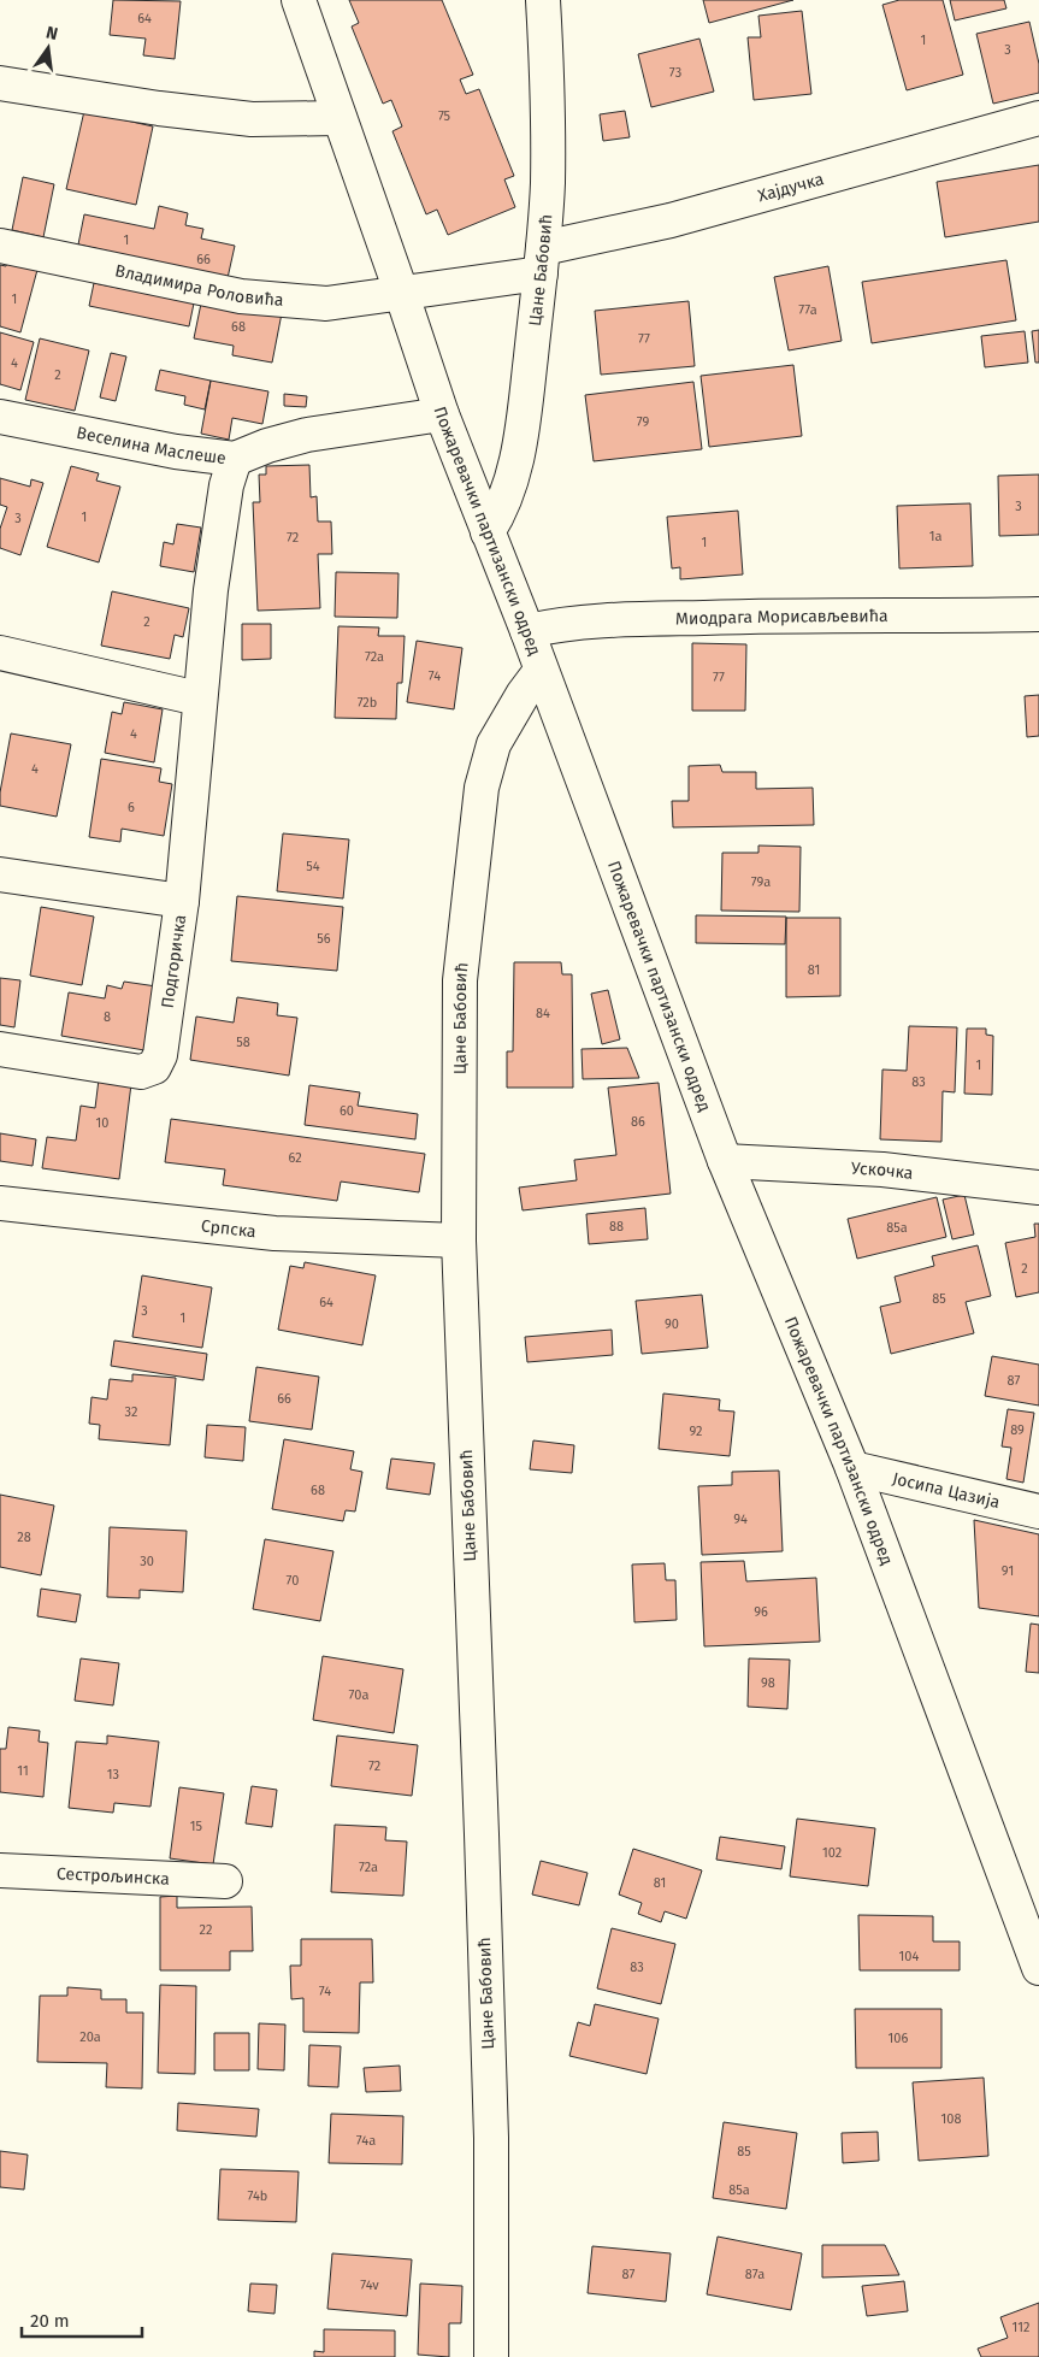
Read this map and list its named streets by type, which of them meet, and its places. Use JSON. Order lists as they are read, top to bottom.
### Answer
{
  "streets": {
    "street": [
      "Хајдучка",
      "Цане Бабовић",
      "Владимира Роловића",
      "Веселина Маслеше",
      "Пожаревачки партизански одред",
      "Миодрага Морисављевића",
      "Подгоричка",
      "Ускочка",
      "Српска",
      "Јосипа Цазија",
      "Сестрољинска"
    ]
  },
  "crossings": [
    ["Хајдучка", "Цане Бабовић"],
    ["Хајдучка", "Владимира Роловића"],
    ["Хајдучка", "Пожаревачки партизански одред"],
    ["Цане Бабовић", "Пожаревачки партизански одред"],
    ["Цане Бабовић", "Српска"],
    ["Владимира Роловића", "Пожаревачки партизански одред"],
    ["Веселина Маслеше", "Пожаревачки партизански одред"],
    ["Веселина Маслеше", "Подгоричка"],
    ["Пожаревачки партизански одред", "Миодрага Морисављевића"],
    ["Пожаревачки партизански одред", "Ускочка"],
    ["Пожаревачки партизански одред", "Јосипа Цазија"]
  ],
  "house_numbers": [
    "64",
    "1",
    "3",
    "73",
    "75",
    "1",
    "66",
    "1",
    "77a",
    "68",
    "77",
    "4",
    "2",
    "79",
    "3",
    "1",
    "3",
    "1a",
    "72",
    "1",
    "2",
    "72a",
    "74",
    "77",
    "72b",
    "4",
    "4",
    "6",
    "54",
    "79a",
    "56",
    "81",
    "84",
    "8",
    "58",
    "1",
    "83",
    "60",
    "86",
    "10",
    "62",
    "88",
    "85a",
    "2",
    "85",
    "64",
    "3",
    "1",
    "90",
    "87",
    "66",
    "32",
    "89",
    "92",
    "68",
    "94",
    "28",
    "30",
    "91",
    "70",
    "96",
    "98",
    "70a",
    "72",
    "11",
    "13",
    "15",
    "102",
    "72a",
    "81",
    "22",
    "104",
    "83",
    "74",
    "20a",
    "106",
    "108",
    "74a",
    "85",
    "85a",
    "74b",
    "87",
    "87a",
    "74v",
    "112"
  ],
  "scale_bar": "20 m",
  "north": "top"
}
